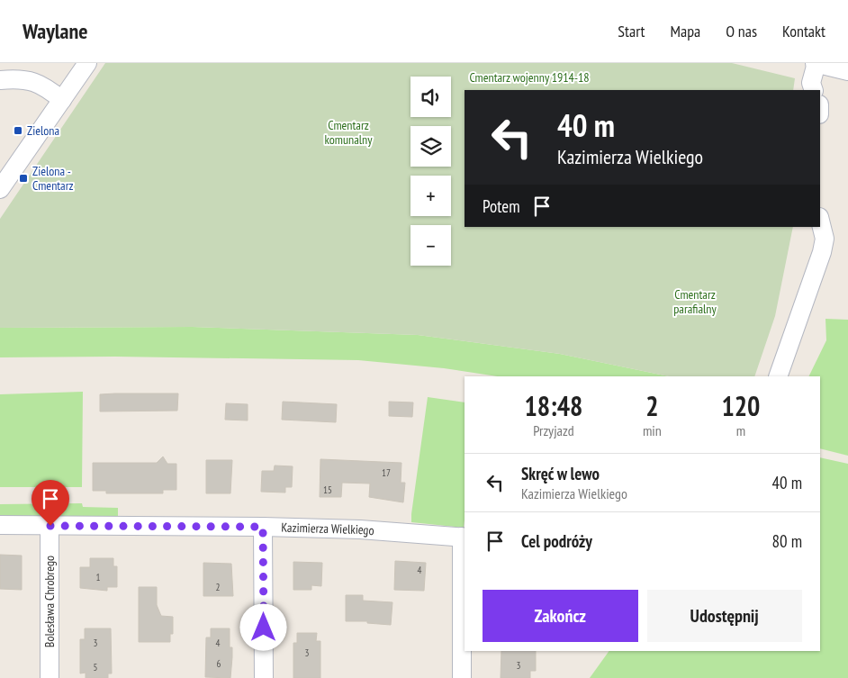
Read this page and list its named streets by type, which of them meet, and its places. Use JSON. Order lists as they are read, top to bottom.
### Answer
{
  "streets": {
    "street": ["Kazimierza Wielkiego", "Bolesława Chrobrego"]
  },
  "crossings": [
    ["Kazimierza Wielkiego", "Bolesława Chrobrego"]
  ],
  "parks": ["Cmentarz wojenny 1914-18", "Cmentarz komunalny", "Cmentarz parafialny"],
  "places": {
    "transit": ["Zielona", "Zielona - Cmentarz"]
  },
  "house_numbers": [
    "17",
    "15",
    "4",
    "1",
    "2",
    "3",
    "4",
    "3",
    "6",
    "3",
    "5"
  ],
  "page": {
    "header": "Waylane",
    "nav": [
      "Start",
      "Mapa",
      "O nas",
      "Kontakt"
    ],
    "map_buttons": ["+", "−"],
    "turn": ["40 m", "Kazimierza Wielkiego"],
    "then": "Potem",
    "eta": [
      "18:48",
      "Przyjazd",
      "2",
      "min",
      "120",
      "m"
    ],
    "list": [
      {
        "name": "Skręć w lewo",
        "note": "Kazimierza Wielkiego",
        "value": "40 m"
      },
      {
        "name": "Cel podróży",
        "value": "80 m"
      }
    ],
    "buttons": ["Zakończ", "Udostępnij"]
  }
}
